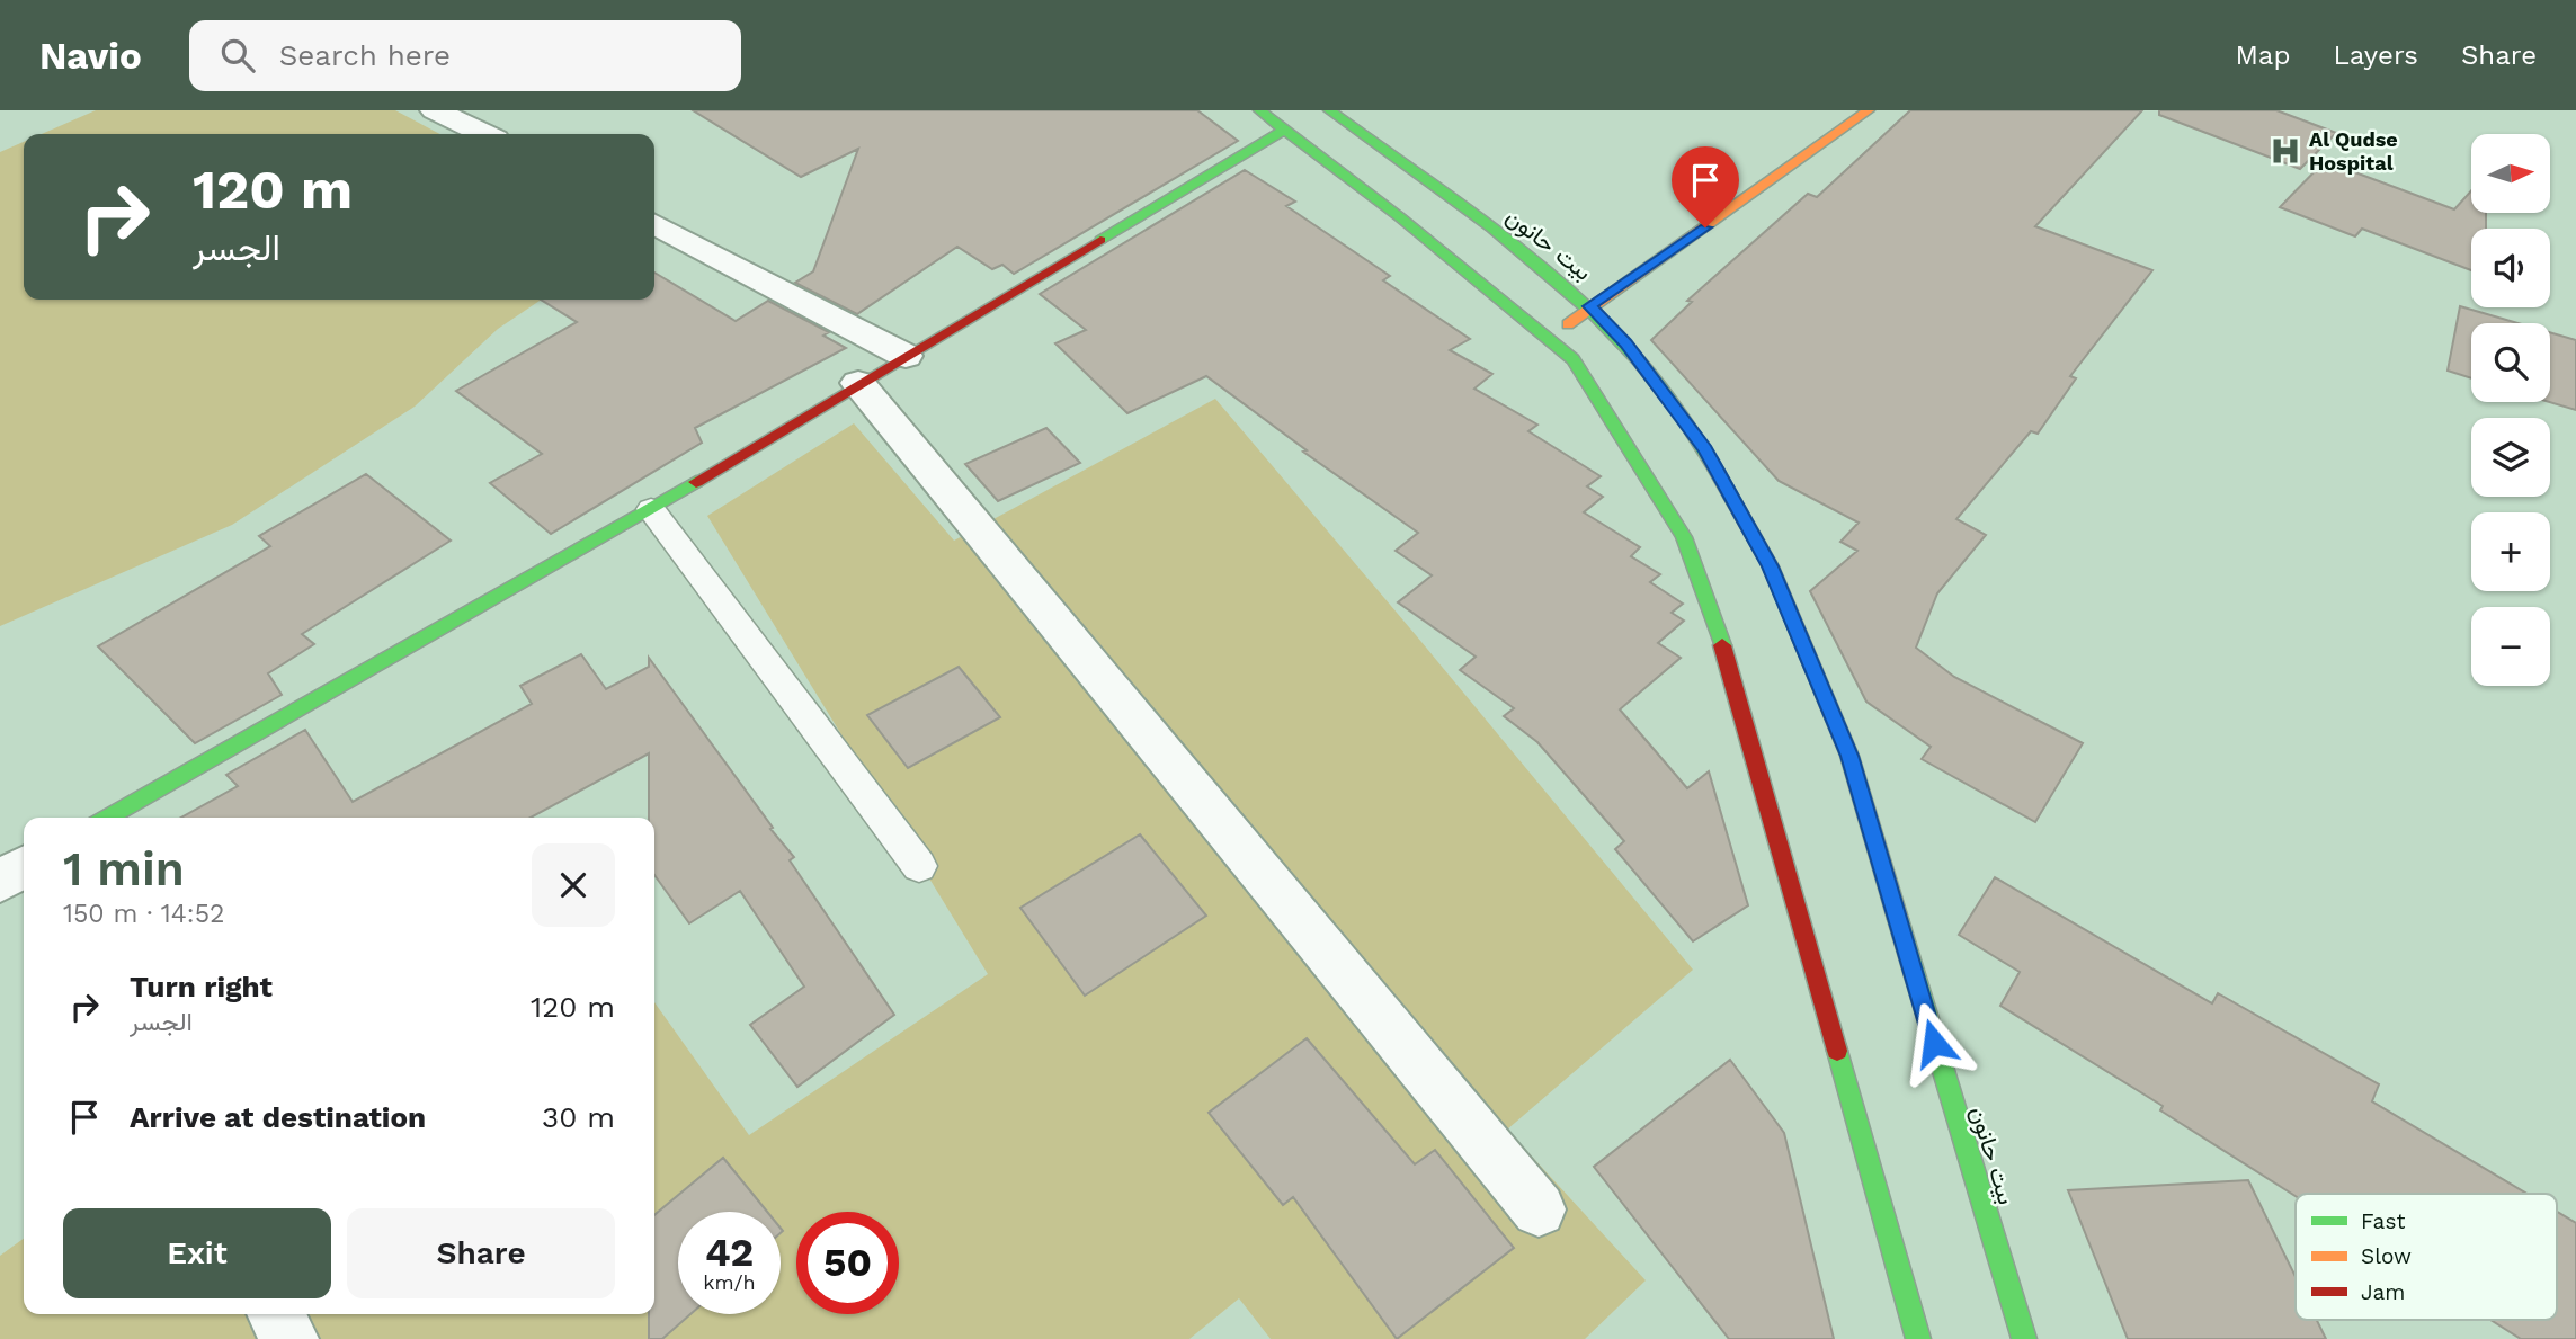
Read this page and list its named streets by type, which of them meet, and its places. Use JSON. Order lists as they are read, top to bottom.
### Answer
{
  "streets": {
    "main road": ["بيت حانون"]
  },
  "places": {
    "hospital": ["Al Qudse Hospital"]
  },
  "legend": ["Fast", "Slow", "Jam"],
  "north": "right",
  "page": {
    "header": "Navio",
    "search": "Search here",
    "nav": ["Map", "Layers", "Share"],
    "map_buttons": ["+", "−"],
    "turn": ["120 m", "الجسر"],
    "heading": ["1 min", "150 m · 14:52"],
    "list": [
      {
        "name": "Turn right",
        "note": "الجسر",
        "value": "120 m"
      },
      {
        "name": "Arrive at destination",
        "value": "30 m"
      }
    ],
    "buttons": ["Exit", "Share"],
    "speed": "42 km/h",
    "limit": "50"
  }
}
